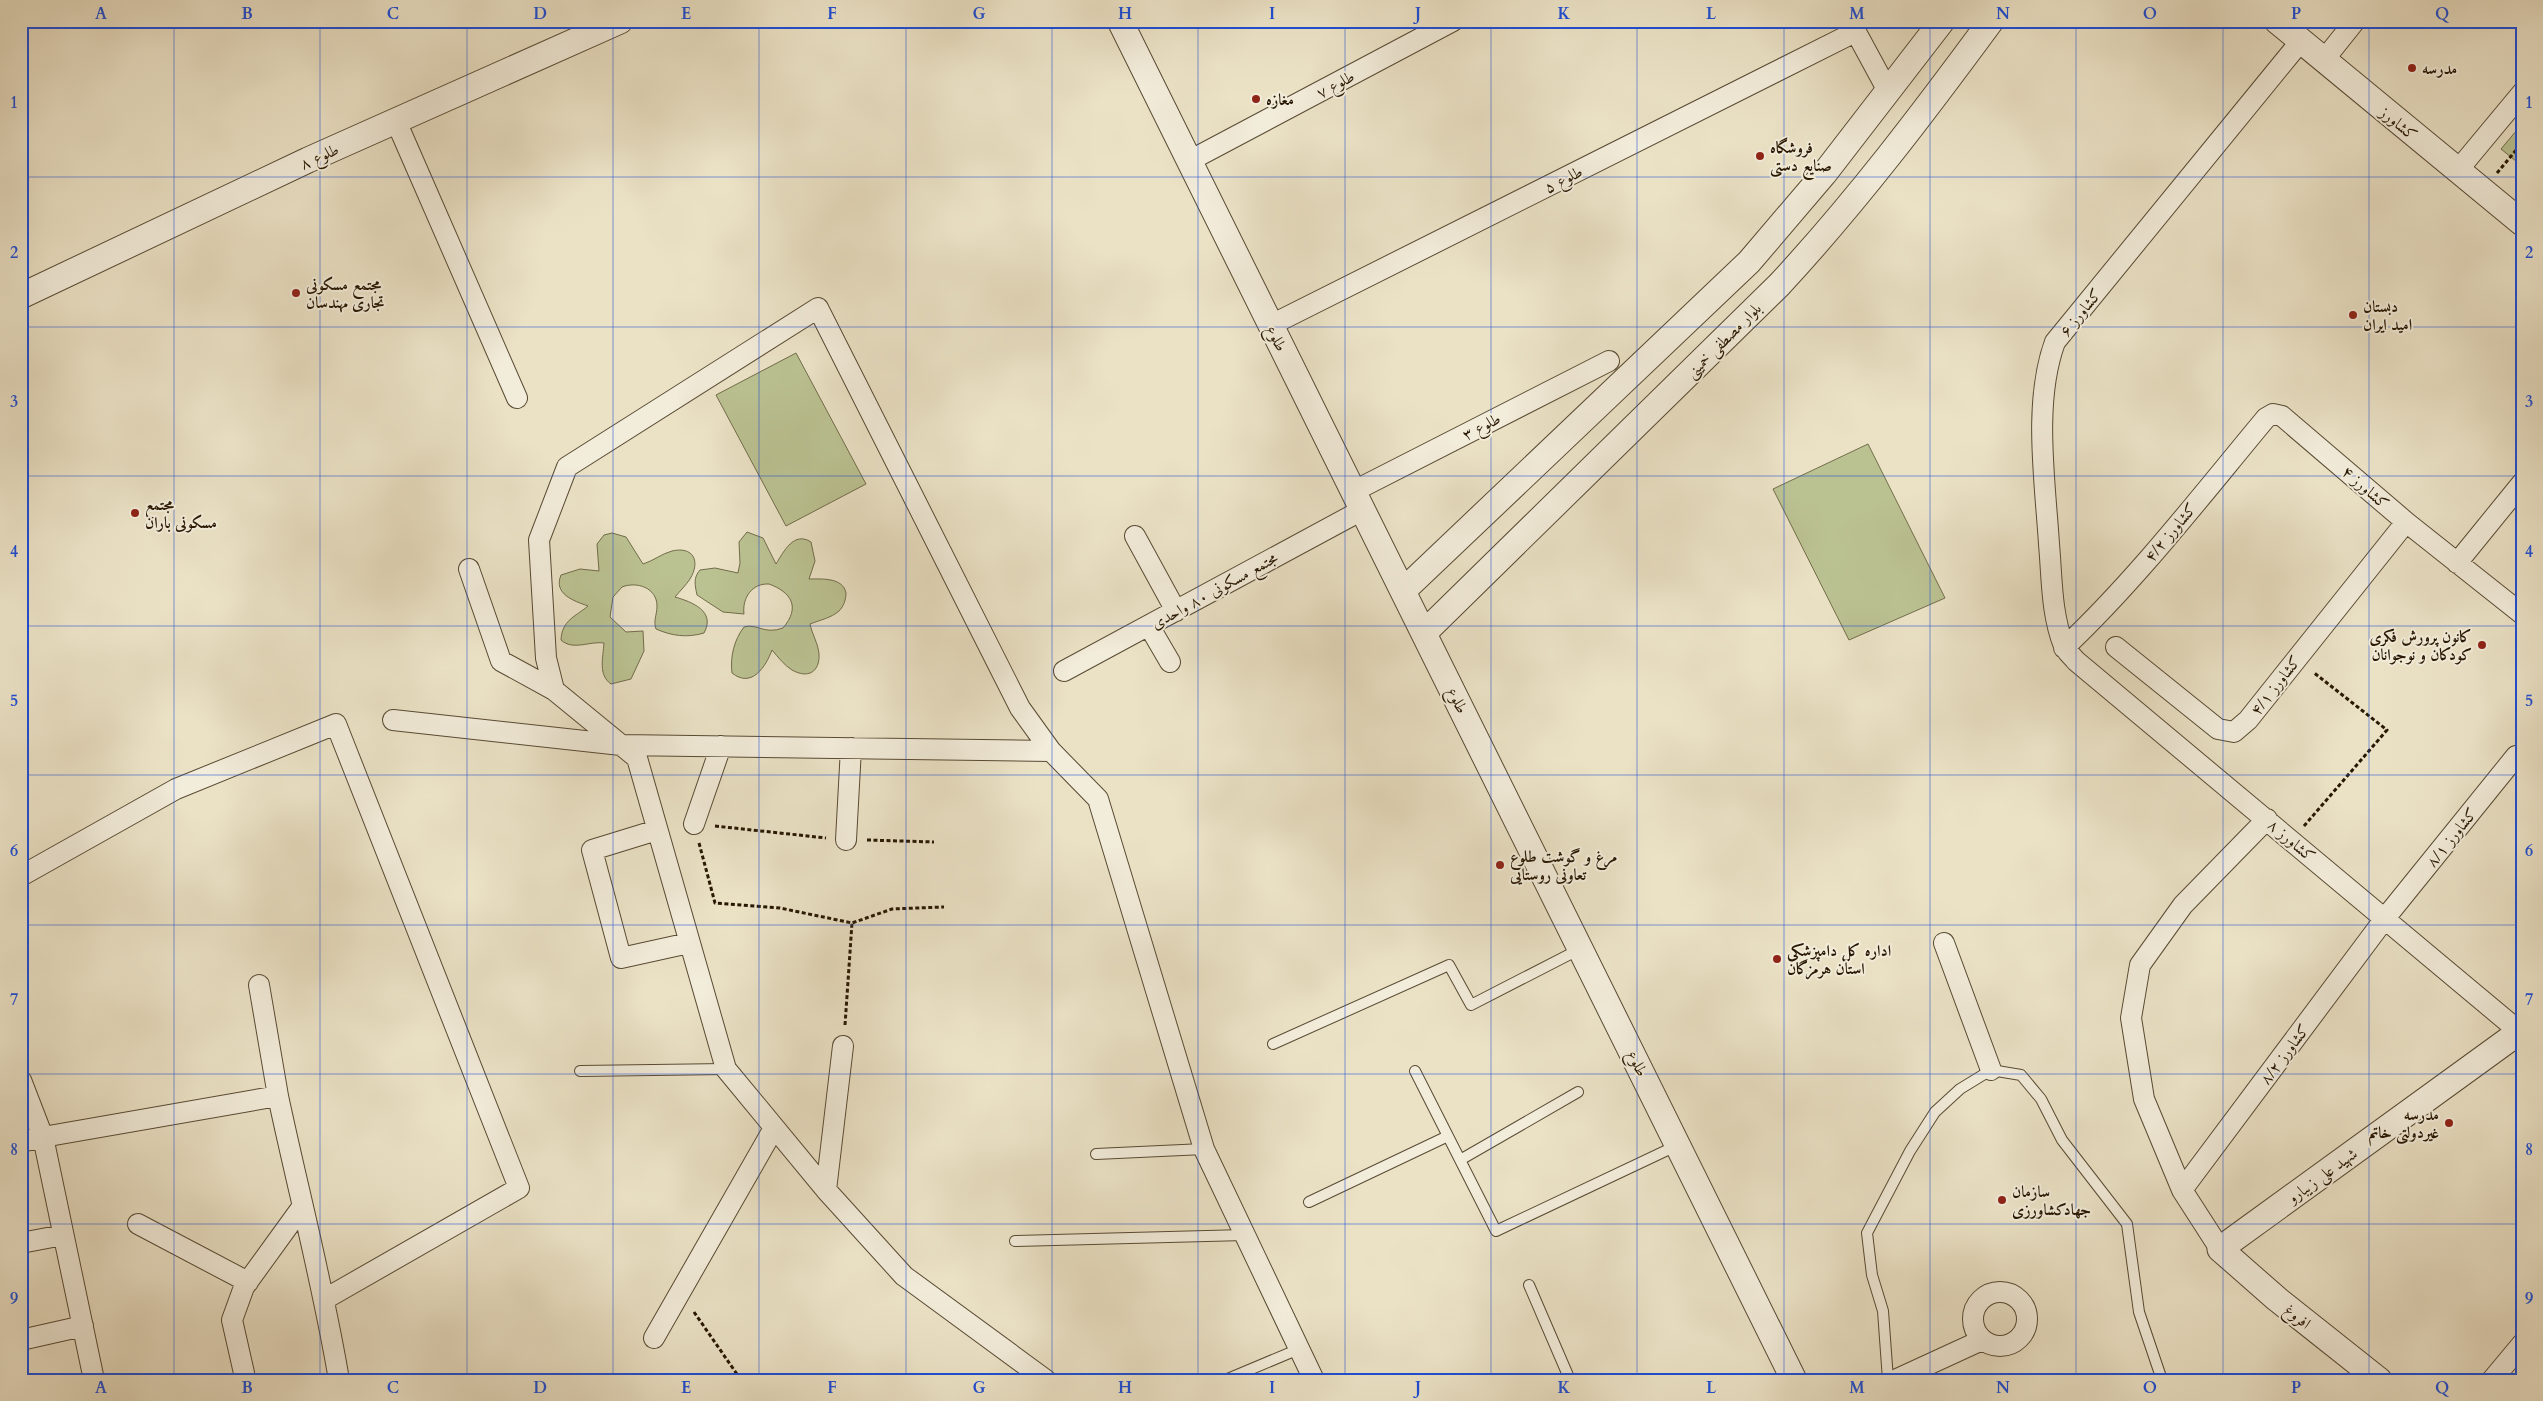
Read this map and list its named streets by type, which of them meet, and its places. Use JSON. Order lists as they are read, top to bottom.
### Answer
{
  "streets": {
    "street": [
      "طلوع ۷",
      "کشاورز",
      "طلوع ۸",
      "طلوع ۵",
      "کشاورز ۶",
      "طلوع",
      "بلوار مصطفی خمینی",
      "طلوع ۳",
      "کشاورز ۴",
      "کشاورز ۴/۲",
      "مجتمع مسکونی ۸۰ واحدی",
      "کشاورز ۴/۱",
      "کشاورز ۸/۱",
      "کشاورز ۸",
      "کشاورز ۸/۲",
      "شهید علی زیبارو",
      "افروغ"
    ]
  },
  "crossings": [
    ["طلوع ۷", "طلوع"],
    ["کشاورز", "کشاورز ۶"],
    ["طلوع ۵", "طلوع"],
    ["کشاورز ۶", "کشاورز ۴/۲"],
    ["کشاورز ۶", "کشاورز ۸"],
    ["طلوع", "بلوار مصطفی خمینی"],
    ["طلوع", "طلوع ۳"],
    ["طلوع", "مجتمع مسکونی ۸۰ واحدی"],
    ["طلوع ۳", "مجتمع مسکونی ۸۰ واحدی"],
    ["کشاورز ۴", "کشاورز ۴/۲"],
    ["کشاورز ۴", "کشاورز ۴/۱"],
    ["کشاورز ۴/۲", "کشاورز ۸"],
    ["کشاورز ۸/۱", "کشاورز ۸"],
    ["کشاورز ۸/۱", "کشاورز ۸/۲"],
    ["کشاورز ۸", "کشاورز ۸/۲"],
    ["کشاورز ۸", "شهید علی زیبارو"],
    ["شهید علی زیبارو", "افروغ"]
  ],
  "places": [
    "مدرسه",
    "مغازه",
    "فروشگاه صنایع دستی",
    "مجتمع مسکونی تجاری مهندسان",
    "دبستان امید ایران",
    "مجتمع مسکونی باران",
    "کانون پرورش فکری کودکان و نوجوانان",
    "مرغ و گوشت طلوع تعاونی روستایی",
    "اداره کل دامپزشکی استان هرمزگان",
    "مدرسه غیردولتی خاتم",
    "سازمان جهادکشاورزی"
  ],
  "grid": {
    "columns": [
      "A",
      "B",
      "C",
      "D",
      "E",
      "F",
      "G",
      "H",
      "I",
      "J",
      "K",
      "L",
      "M",
      "N",
      "O",
      "P",
      "Q"
    ],
    "rows": [
      "1",
      "2",
      "3",
      "4",
      "5",
      "6",
      "7",
      "8",
      "9"
    ]
  }
}
